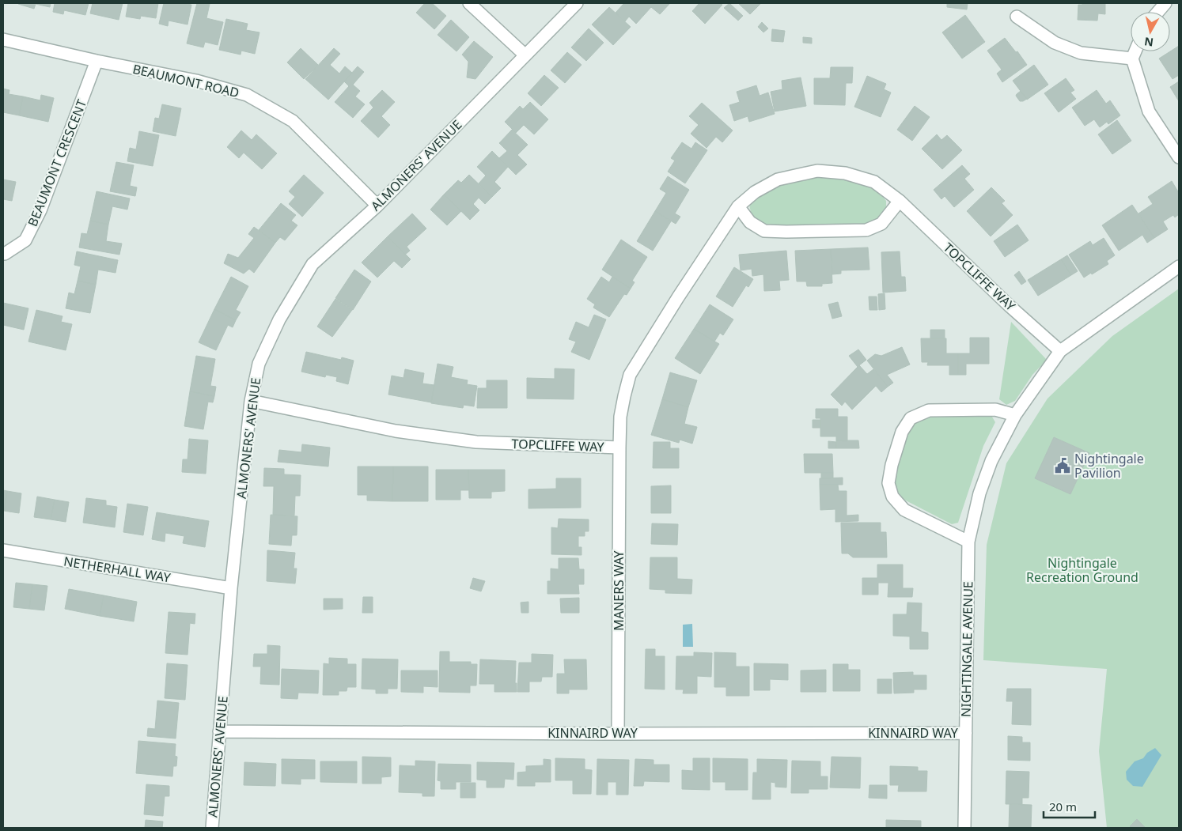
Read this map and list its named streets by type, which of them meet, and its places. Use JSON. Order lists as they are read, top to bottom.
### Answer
{
  "streets": {
    "street": [
      "BEAUMONT ROAD",
      "BEAUMONT CRESCENT",
      "ALMONERS' AVENUE",
      "TOPCLIFFE WAY",
      "NETHERHALL WAY",
      "MANERS WAY",
      "NIGHTINGALE AVENUE",
      "KINNAIRD WAY"
    ]
  },
  "crossings": [
    ["BEAUMONT ROAD", "BEAUMONT CRESCENT"],
    ["BEAUMONT ROAD", "ALMONERS' AVENUE"],
    ["ALMONERS' AVENUE", "TOPCLIFFE WAY"],
    ["ALMONERS' AVENUE", "NETHERHALL WAY"],
    ["ALMONERS' AVENUE", "KINNAIRD WAY"],
    ["TOPCLIFFE WAY", "MANERS WAY"],
    ["TOPCLIFFE WAY", "NIGHTINGALE AVENUE"],
    ["MANERS WAY", "KINNAIRD WAY"],
    ["NIGHTINGALE AVENUE", "KINNAIRD WAY"]
  ],
  "parks": ["Nightingale Recreation Ground"],
  "places": {
    "public building": ["Nightingale Pavilion"]
  },
  "scale_bar": "20 m",
  "north": "bottom"
}
